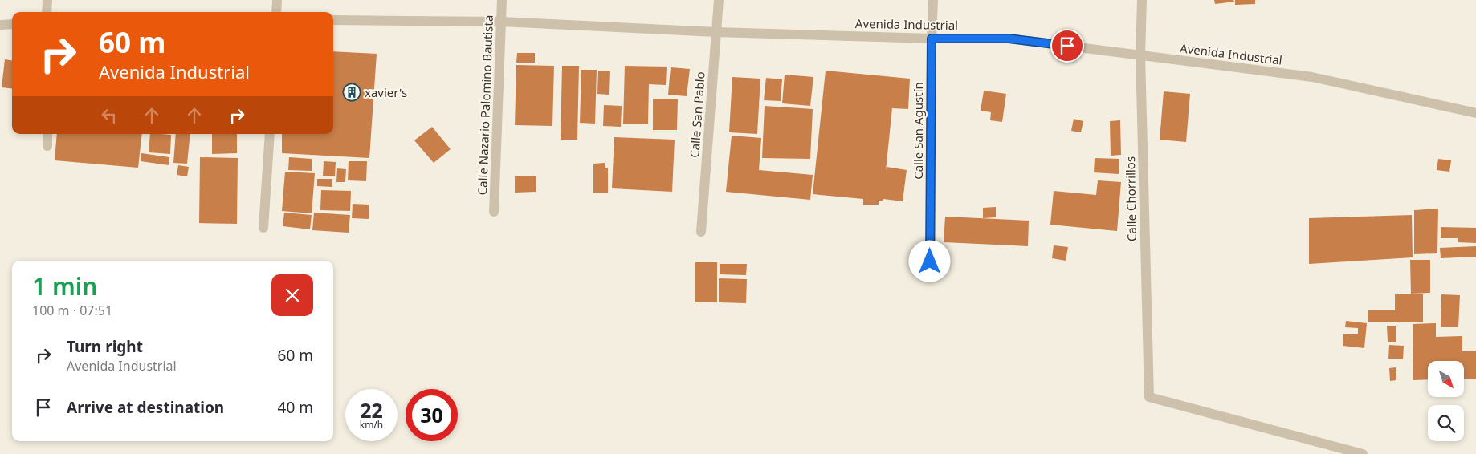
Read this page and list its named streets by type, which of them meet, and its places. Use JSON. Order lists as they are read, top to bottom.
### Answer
{
  "streets": {
    "street": [
      "Avenida Industrial",
      "Calle Nazario Palomino Bautista",
      "Calle San Pablo",
      "Calle San Agustín",
      "Calle Chorrillos"
    ]
  },
  "crossings": [
    ["Avenida Industrial", "Calle Nazario Palomino Bautista"],
    ["Avenida Industrial", "Calle San Pablo"],
    ["Avenida Industrial", "Calle San Agustín"],
    ["Avenida Industrial", "Calle Chorrillos"]
  ],
  "places": {
    "building": ["xavier's"]
  },
  "north": "bottom right",
  "page": {
    "turn": ["60 m", "Avenida Industrial"],
    "heading": ["1 min", "100 m · 07:51"],
    "list": [
      {
        "name": "Turn right",
        "note": "Avenida Industrial",
        "value": "60 m"
      },
      {
        "name": "Arrive at destination",
        "value": "40 m"
      }
    ],
    "speed": "22 km/h",
    "limit": "30"
  }
}
